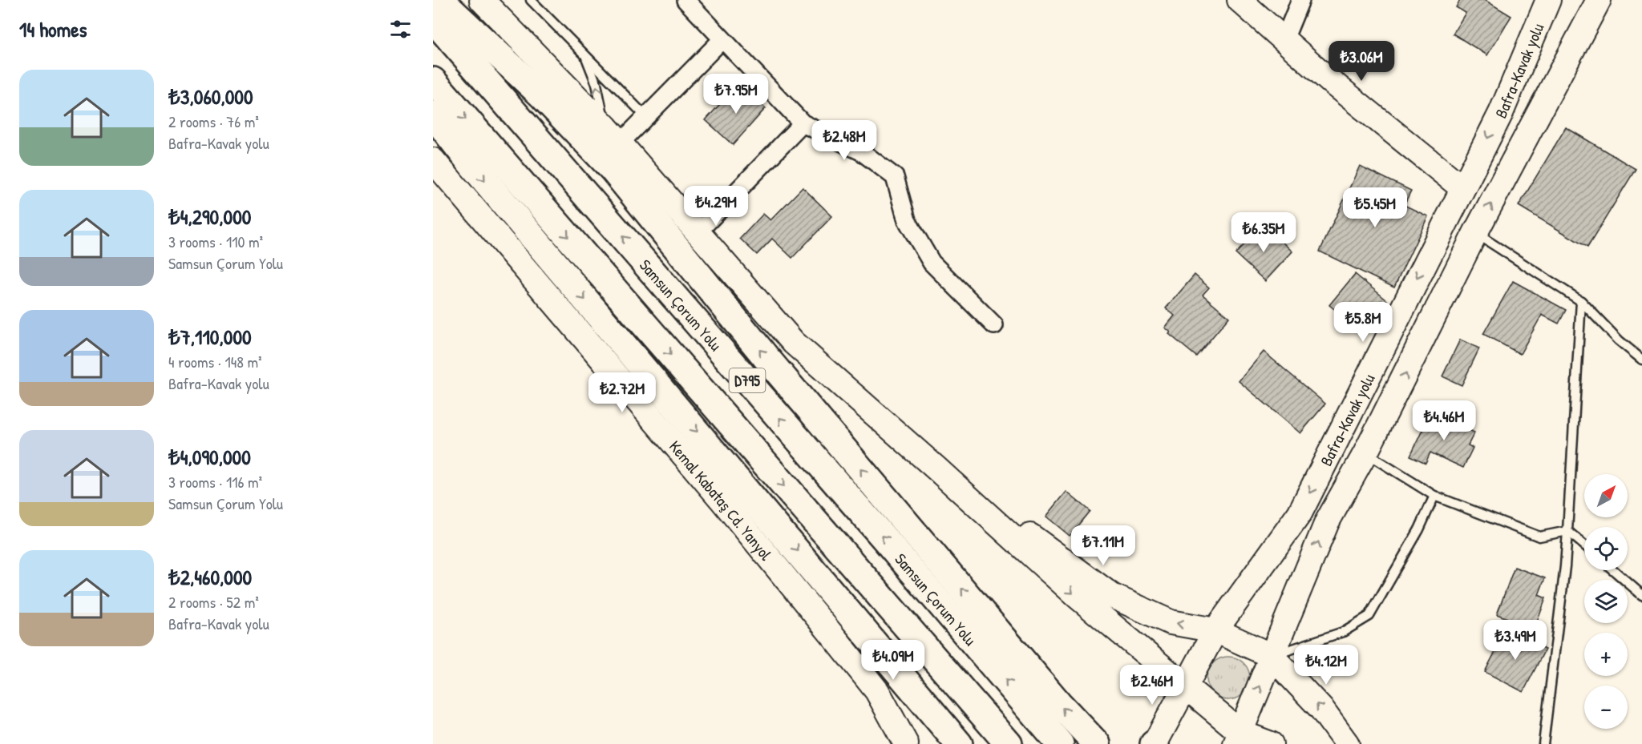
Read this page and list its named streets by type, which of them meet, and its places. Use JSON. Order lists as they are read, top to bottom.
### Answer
{
  "streets": {
    "highway": ["Samsun Çorum Yolu", "D795"],
    "main road": ["Bafra-Kavak yolu", "Kemal Kabataş Cd. Yanyol"]
  },
  "north": "top right",
  "page": {
    "heading": "14 homes",
    "price": [
      "₺3.06M",
      "₺7.95M",
      "₺2.48M",
      "₺4.29M",
      "₺5.45M",
      "₺6.35M",
      "₺5.8M",
      "₺2.72M",
      "₺4.46M",
      "₺7.11M",
      "₺3.49M",
      "₺4.09M",
      "₺4.12M",
      "₺2.46M"
    ],
    "list": [
      {
        "name": "₺3,060,000",
        "note": "2 rooms · 76 m² · Bafra-Kavak yolu"
      },
      {
        "name": "₺4,290,000",
        "note": "3 rooms · 110 m² · Samsun Çorum Yolu"
      },
      {
        "name": "₺7,110,000",
        "note": "4 rooms · 148 m² · Bafra-Kavak yolu"
      },
      {
        "name": "₺4,090,000",
        "note": "3 rooms · 116 m² · Samsun Çorum Yolu"
      },
      {
        "name": "₺2,460,000",
        "note": "2 rooms · 52 m² · Bafra-Kavak yolu"
      }
    ],
    "map_buttons": ["+", "−"]
  }
}
